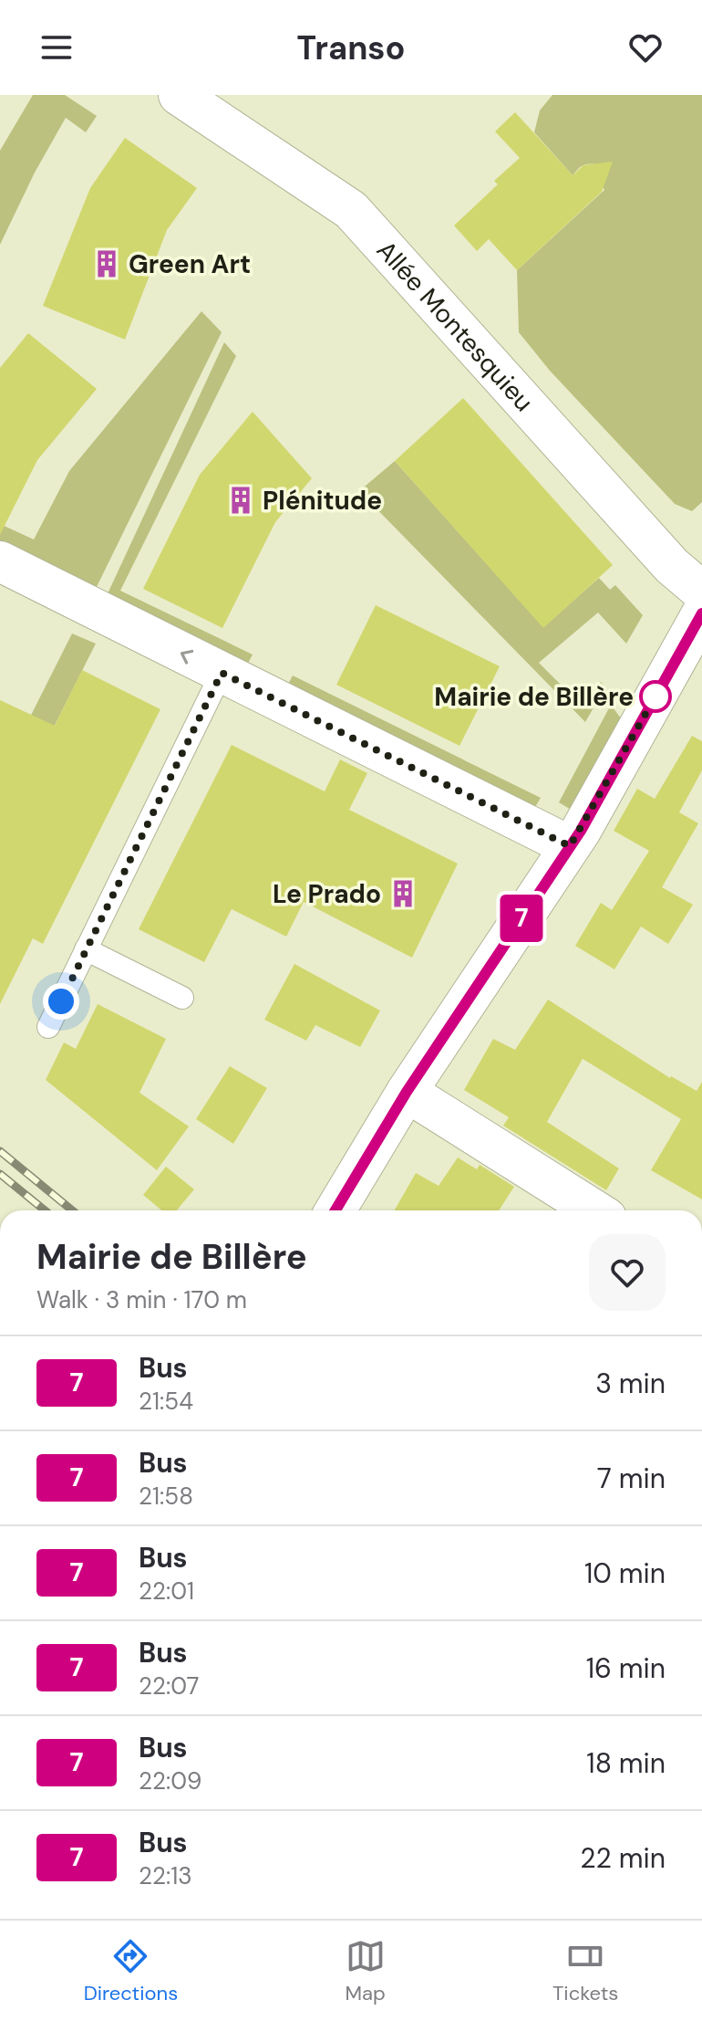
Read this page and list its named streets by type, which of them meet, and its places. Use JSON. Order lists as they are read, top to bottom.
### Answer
{
  "streets": {
    "street": ["Allée Montesquieu"]
  },
  "places": {
    "building": ["Green Art", "Plénitude", "Le Prado"],
    "other": ["Mairie de Billère"]
  },
  "lines": ["bus line 7"],
  "page": {
    "header": "Transo",
    "on_map": "7",
    "heading": ["Mairie de Billère", "Walk · 3 min · 170 m"],
    "list": [
      {
        "mark": "7",
        "name": "Bus",
        "note": "21:54",
        "value": "3 min"
      },
      {
        "mark": "7",
        "name": "Bus",
        "note": "21:58",
        "value": "7 min"
      },
      {
        "mark": "7",
        "name": "Bus",
        "note": "22:01",
        "value": "10 min"
      },
      {
        "mark": "7",
        "name": "Bus",
        "note": "22:07",
        "value": "16 min"
      },
      {
        "mark": "7",
        "name": "Bus",
        "note": "22:09",
        "value": "18 min"
      },
      {
        "mark": "7",
        "name": "Bus",
        "note": "22:13",
        "value": "22 min"
      }
    ],
    "tabs": ["Directions", "Map", "Tickets"]
  }
}
